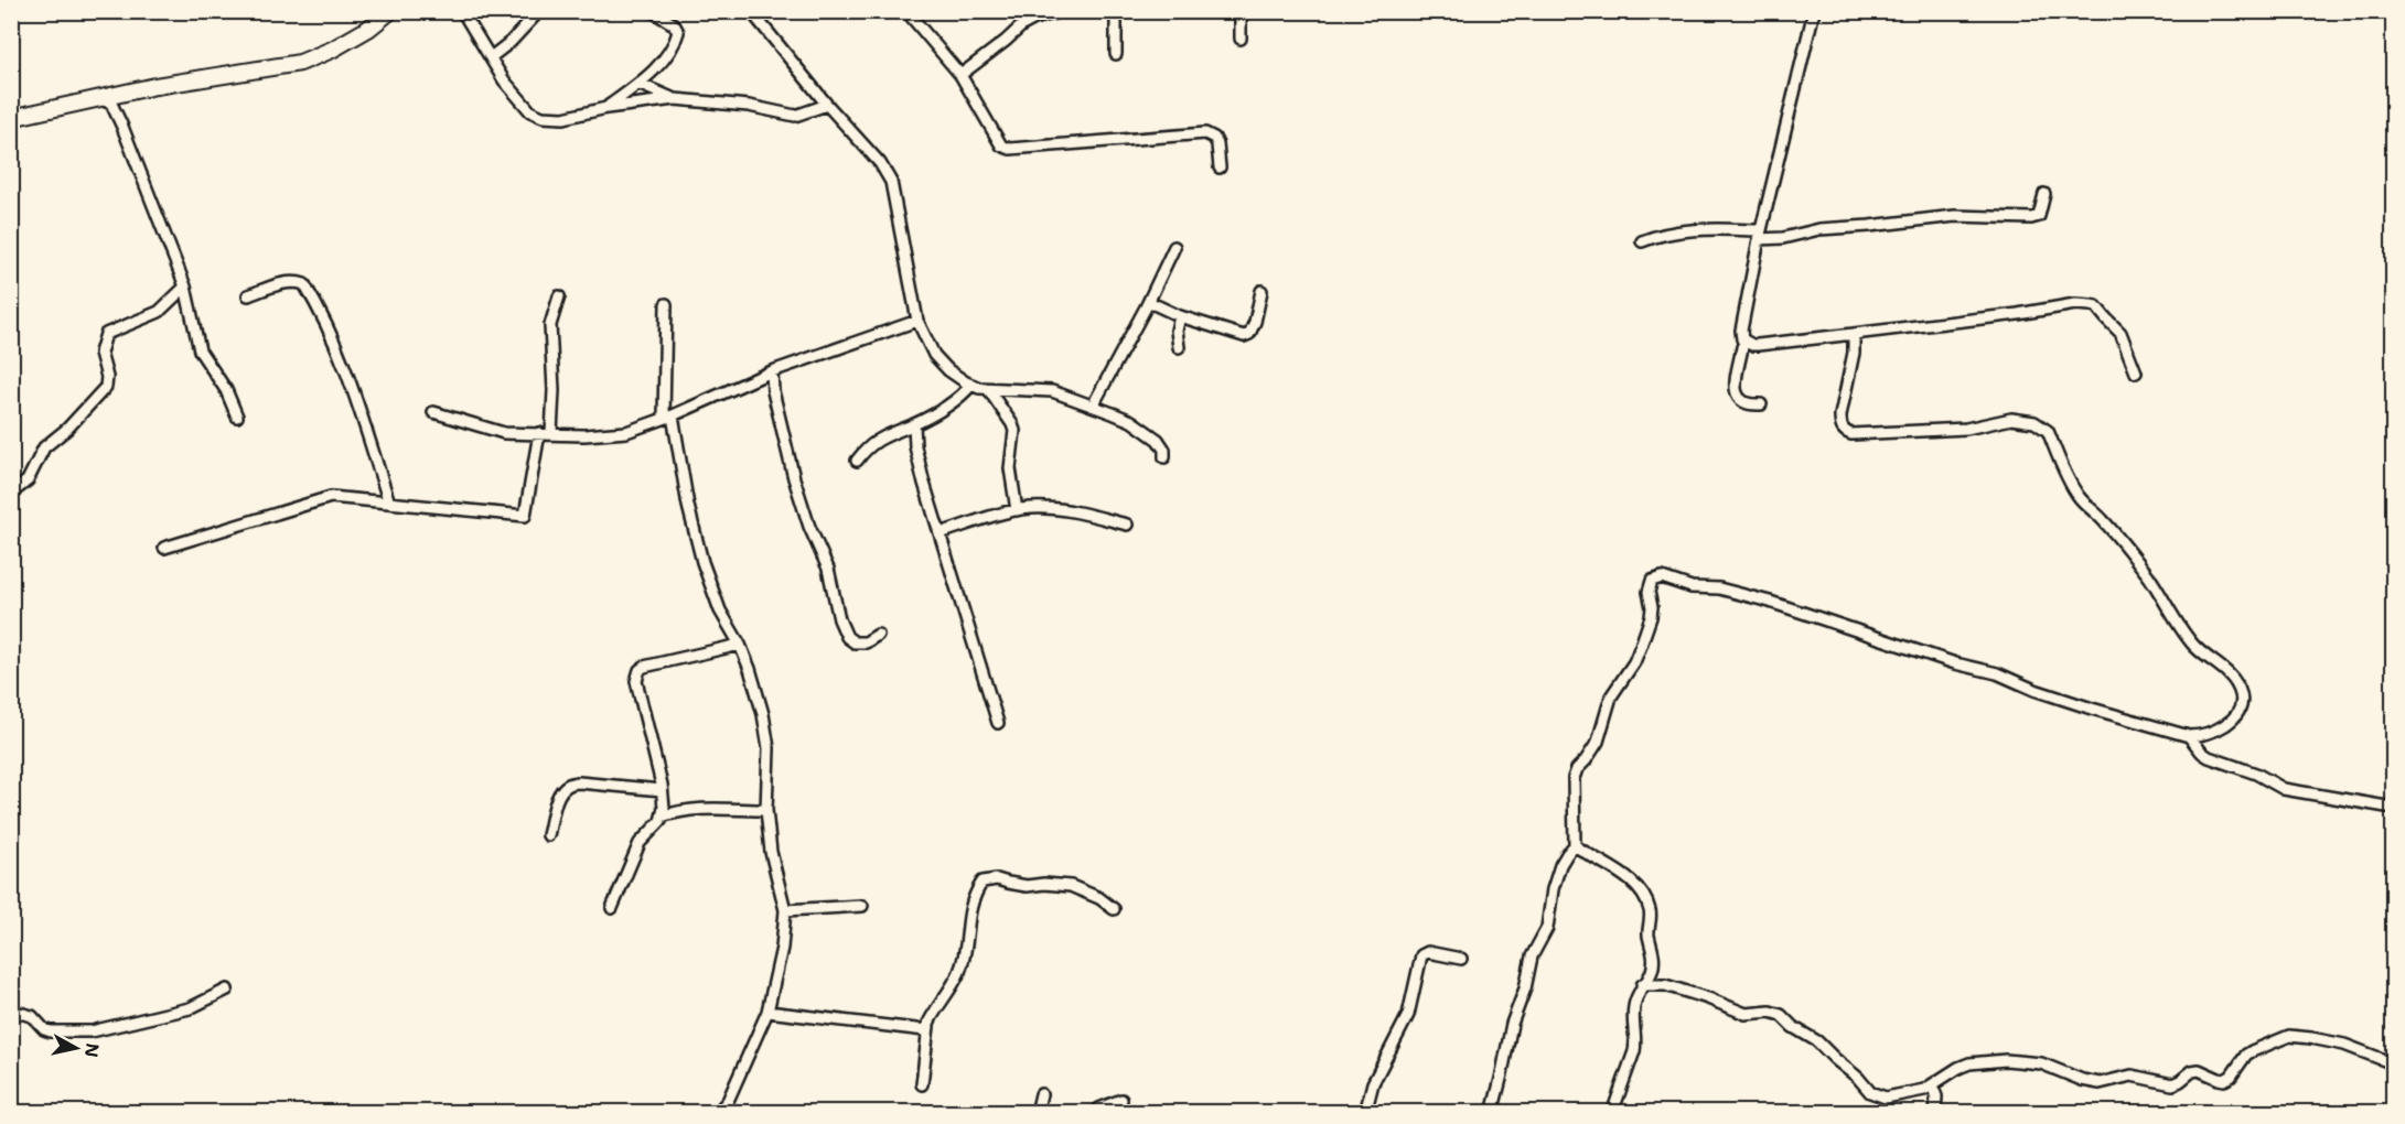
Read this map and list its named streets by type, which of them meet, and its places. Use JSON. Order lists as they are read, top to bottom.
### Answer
{
  "north": "right"
}
